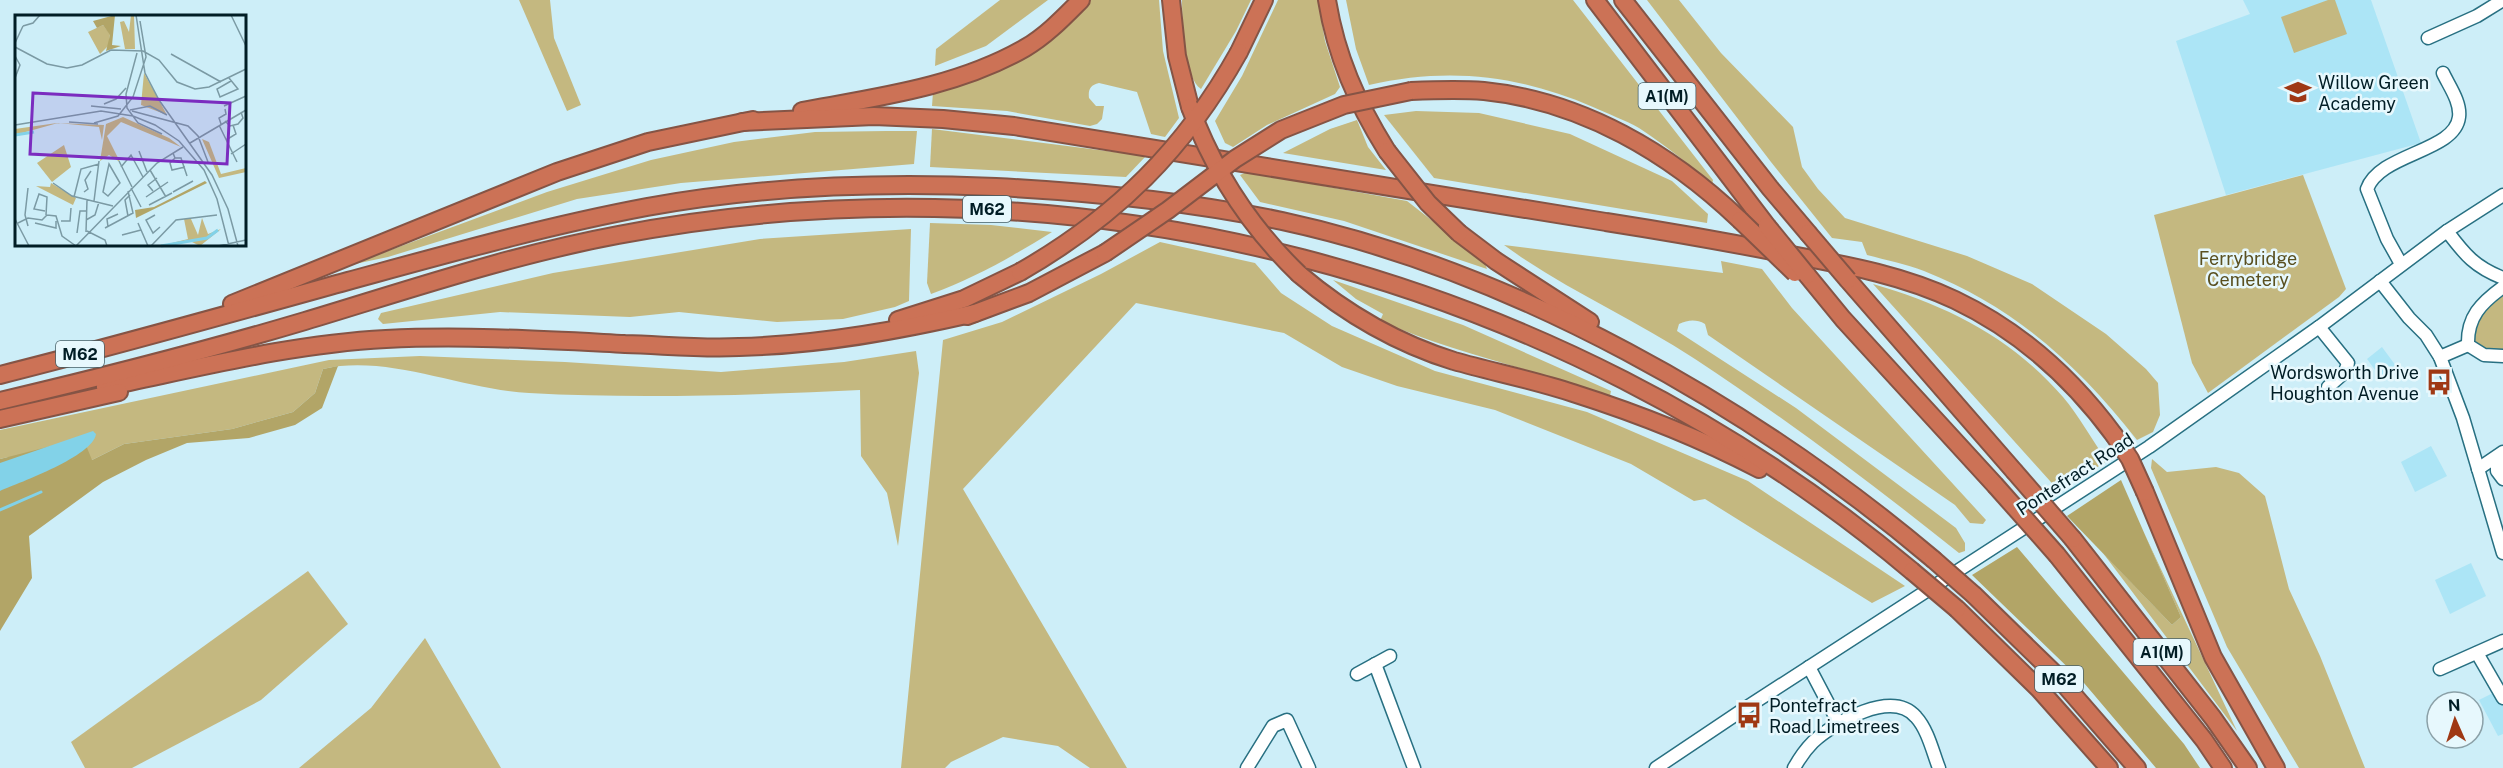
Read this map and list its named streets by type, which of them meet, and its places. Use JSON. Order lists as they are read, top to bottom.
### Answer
{
  "streets": {
    "highway": ["A1(M)", "M62"],
    "street": ["Pontefract Road"]
  },
  "parks": ["Ferrybridge Cemetery"],
  "places": {
    "school or university": ["Willow Green Academy"],
    "bus stop": ["Wordsworth Drive Houghton Avenue", "Pontefract Road Limetrees"]
  },
  "north": "top"
}
